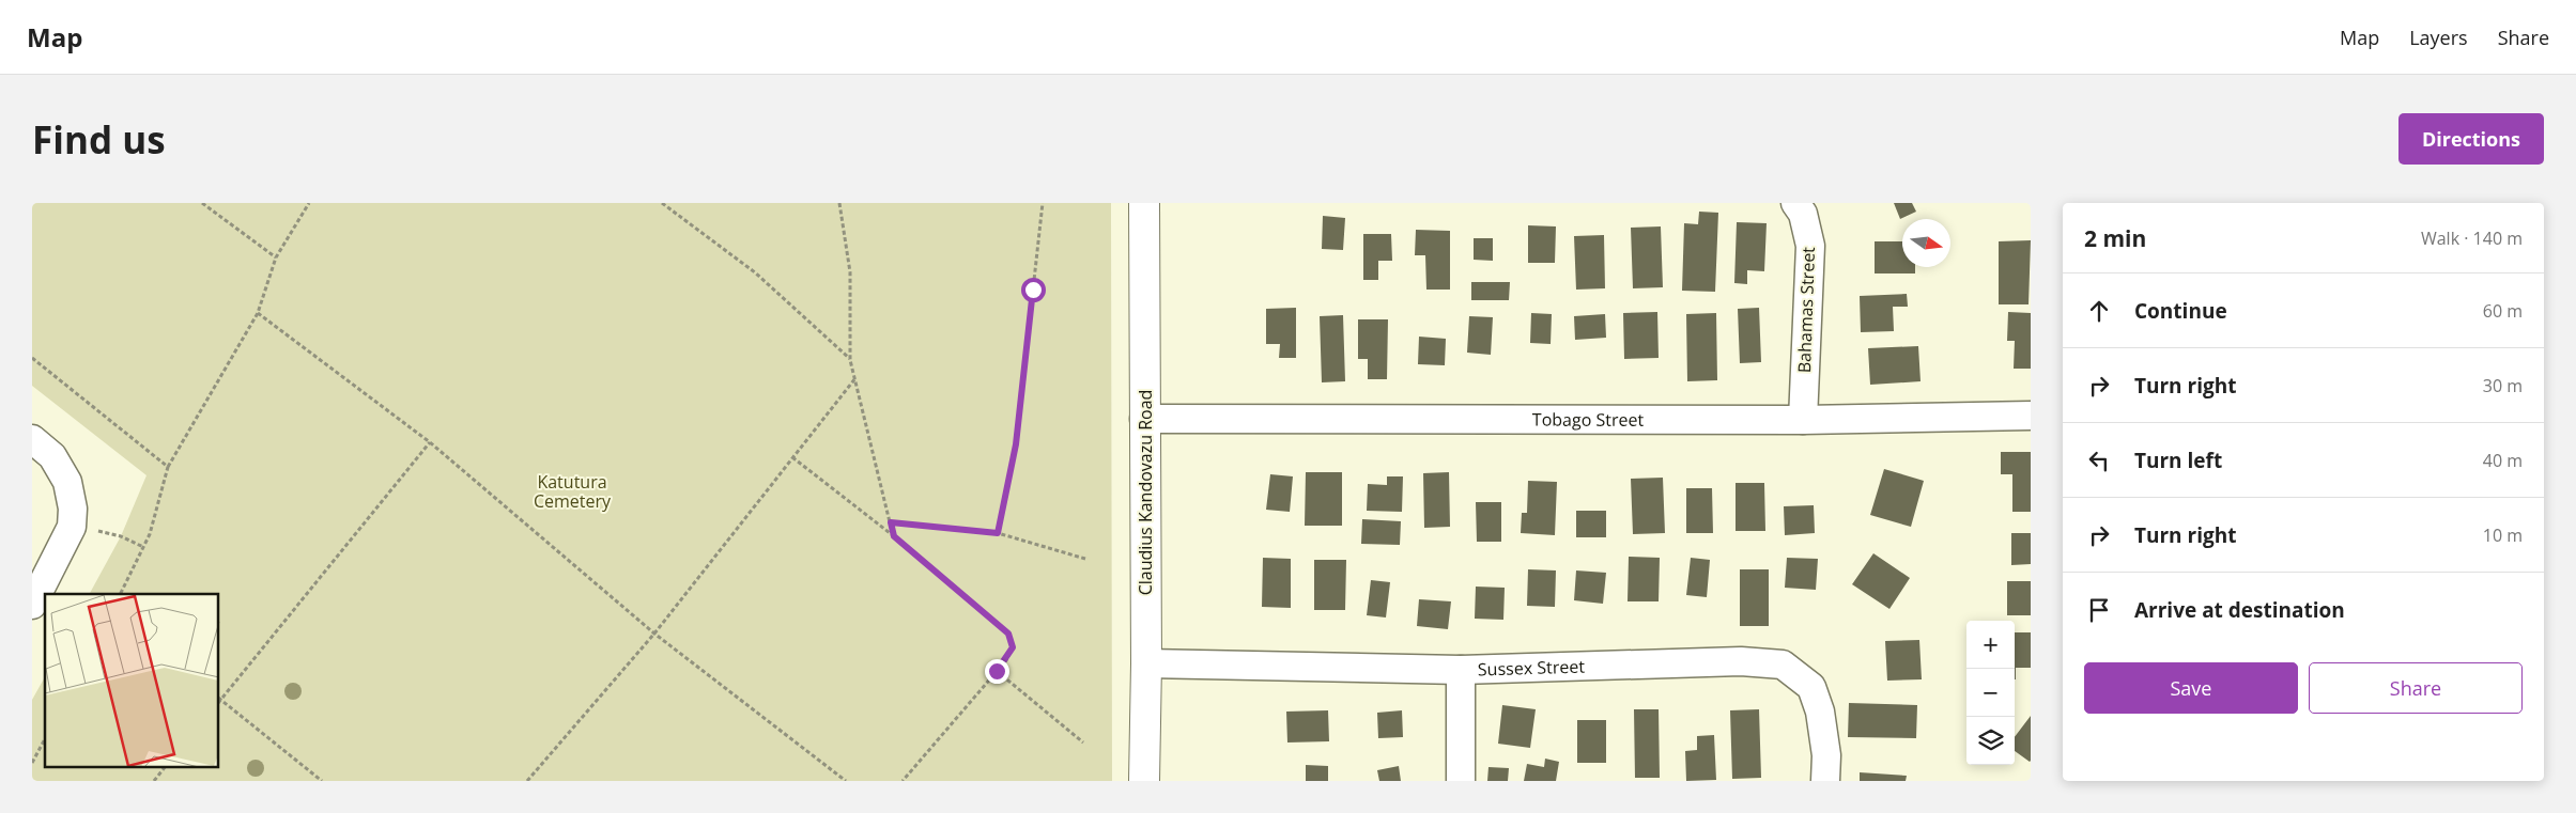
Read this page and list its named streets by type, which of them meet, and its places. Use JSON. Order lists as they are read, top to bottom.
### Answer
{
  "streets": {
    "street": [
      "Bahamas Street",
      "Tobago Street",
      "Claudius Kandovazu Road",
      "Sussex Street"
    ]
  },
  "crossings": [
    ["Bahamas Street", "Tobago Street"],
    ["Tobago Street", "Claudius Kandovazu Road"],
    ["Claudius Kandovazu Road", "Sussex Street"]
  ],
  "parks": ["Katutura Cemetery"],
  "north": "right",
  "page": {
    "header": "Map",
    "nav": ["Map", "Layers", "Share"],
    "buttons": [
      "Directions",
      ["Save", "Share"]
    ],
    "title": "Find us",
    "heading": ["2 min", "Walk · 140 m"],
    "list": [
      ["Continue", "60 m"],
      ["Turn right", "30 m"],
      ["Turn left", "40 m"],
      ["Turn right", "10 m"],
      "Arrive at destination"
    ],
    "map_buttons": ["+", "−"]
  }
}
